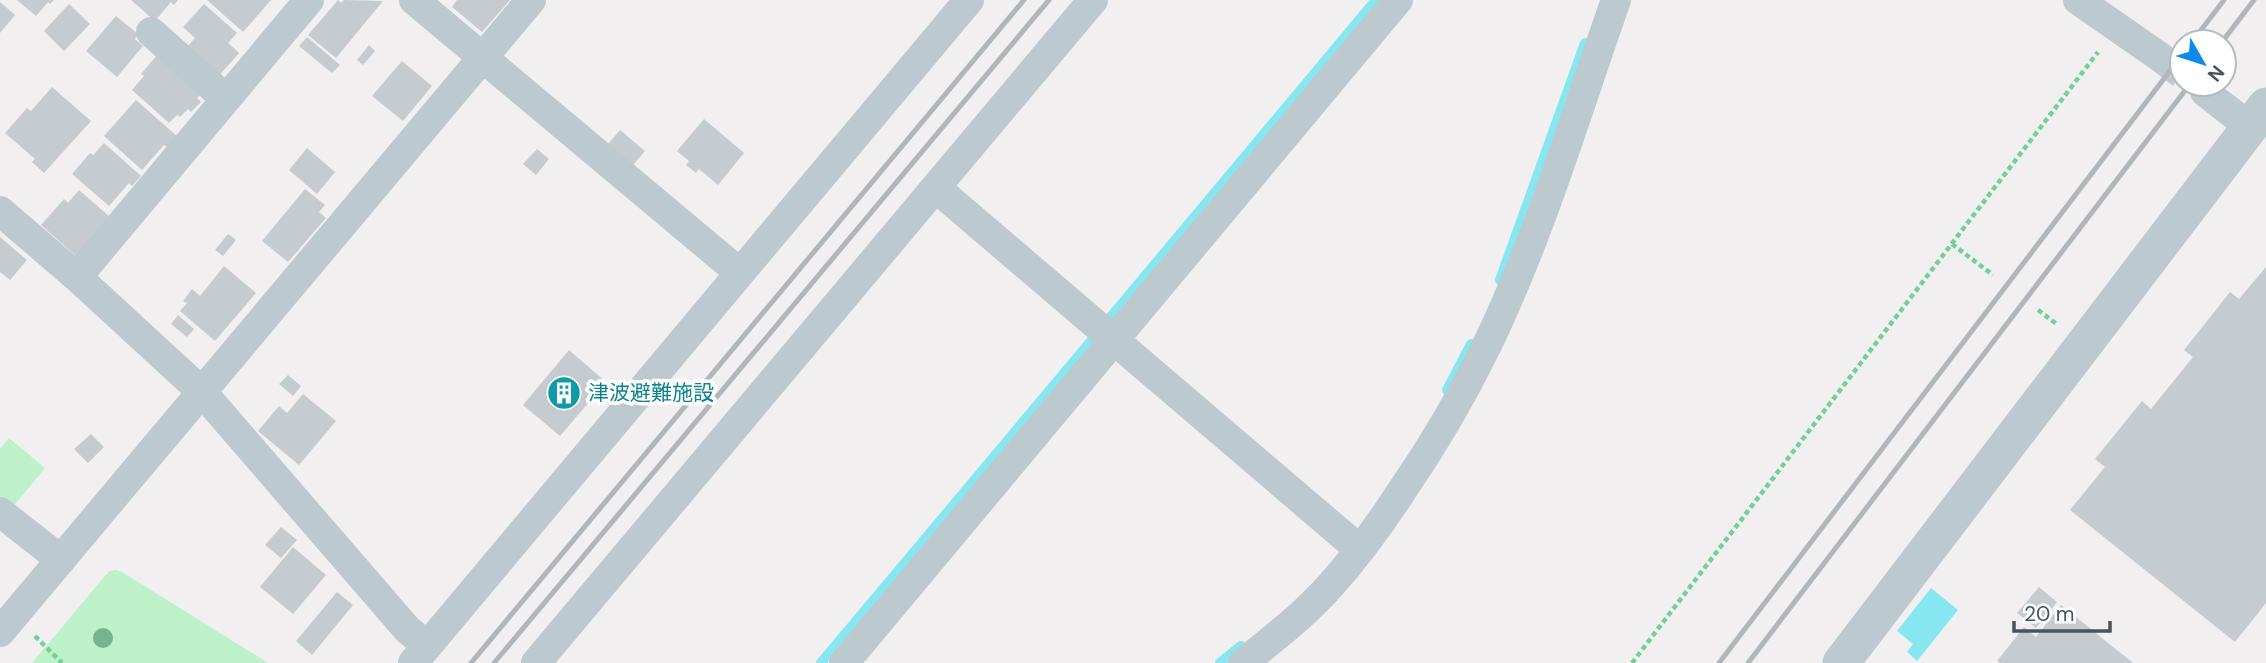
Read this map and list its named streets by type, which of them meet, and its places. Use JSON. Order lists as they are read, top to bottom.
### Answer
{
  "places": {
    "building": ["津波避難施設"]
  },
  "scale_bar": "20 m",
  "north": "bottom right"
}
